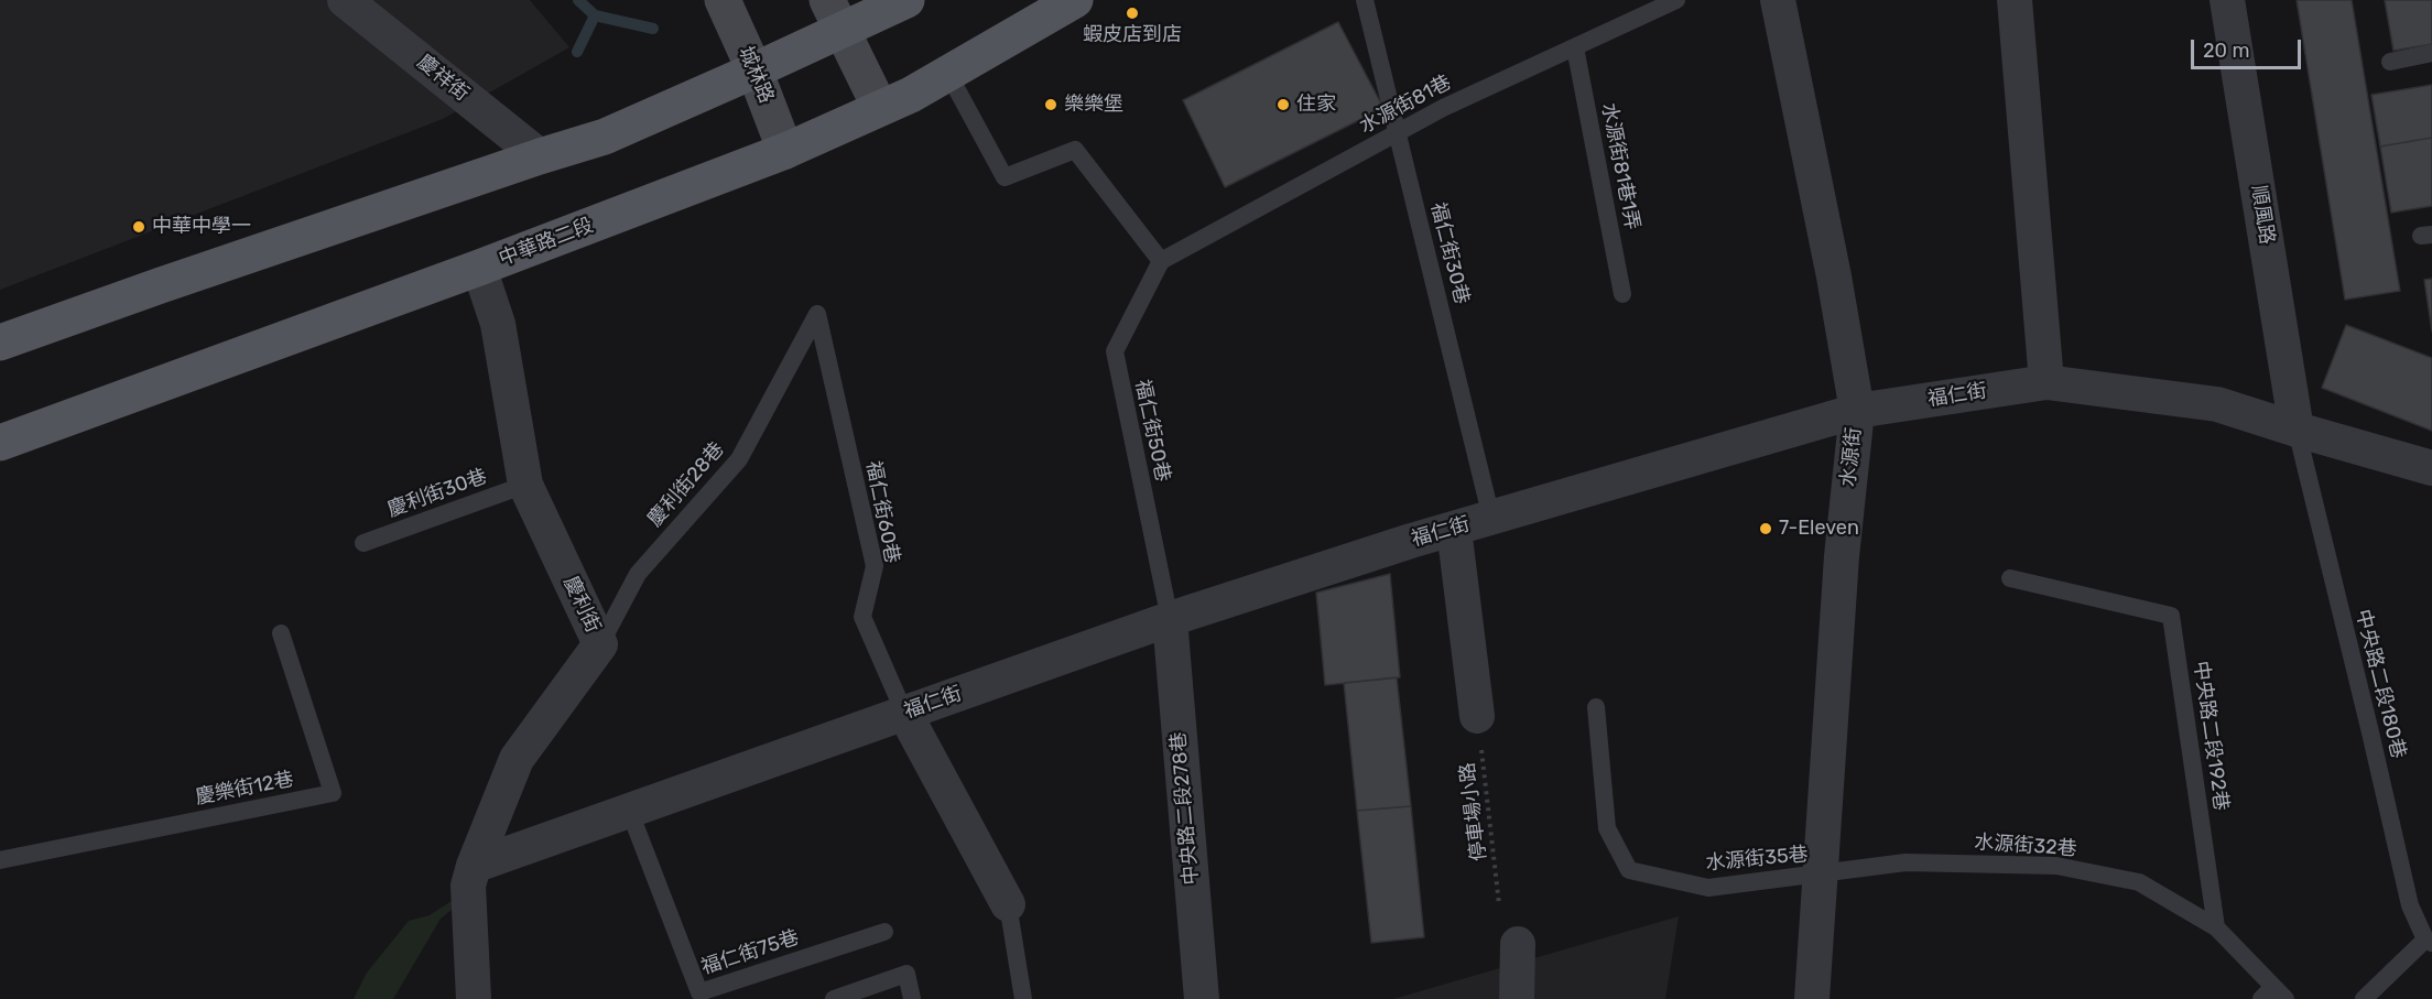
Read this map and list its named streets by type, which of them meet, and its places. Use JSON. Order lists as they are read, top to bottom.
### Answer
{
  "streets": {
    "main road": ["中華路二段"],
    "street": [
      "城林路",
      "慶祥街",
      "順風路",
      "福仁街",
      "水源街",
      "慶利街",
      "中央路二段278巷"
    ],
    "lane": [
      "水源街81巷",
      "水源街81巷1弄",
      "福仁街30巷",
      "福仁街50巷",
      "慶利街28巷",
      "慶利街30巷",
      "福仁街60巷",
      "中央路二段180巷",
      "中央路二段192巷",
      "慶樂街12巷",
      "水源街32巷",
      "水源街35巷",
      "福仁街75巷"
    ],
    "path": ["停車場小路"]
  },
  "crossings": [
    ["城林路", "中華路二段"],
    ["水源街81巷", "水源街81巷1弄"],
    ["水源街81巷", "福仁街30巷"],
    ["水源街81巷", "福仁街50巷"],
    ["順風路", "福仁街"],
    ["順風路", "中央路二段180巷"],
    ["中華路二段", "慶利街"],
    ["福仁街30巷", "福仁街"],
    ["福仁街", "福仁街50巷"],
    ["福仁街", "水源街"],
    ["福仁街", "福仁街60巷"],
    ["福仁街", "慶利街"],
    ["福仁街", "中央路二段180巷"],
    ["福仁街", "中央路二段278巷"],
    ["福仁街", "福仁街75巷"],
    ["福仁街50巷", "中央路二段278巷"],
    ["水源街", "水源街32巷"],
    ["水源街", "水源街35巷"],
    ["慶利街28巷", "福仁街60巷"],
    ["慶利街28巷", "慶利街"],
    ["慶利街30巷", "慶利街"],
    ["中央路二段192巷", "水源街32巷"],
    ["水源街32巷", "水源街35巷"]
  ],
  "places": [
    "蝦皮店到店",
    "樂樂堡",
    "住家",
    "中華中學一",
    "7-Eleven"
  ],
  "scale_bar": "20 m"
}
